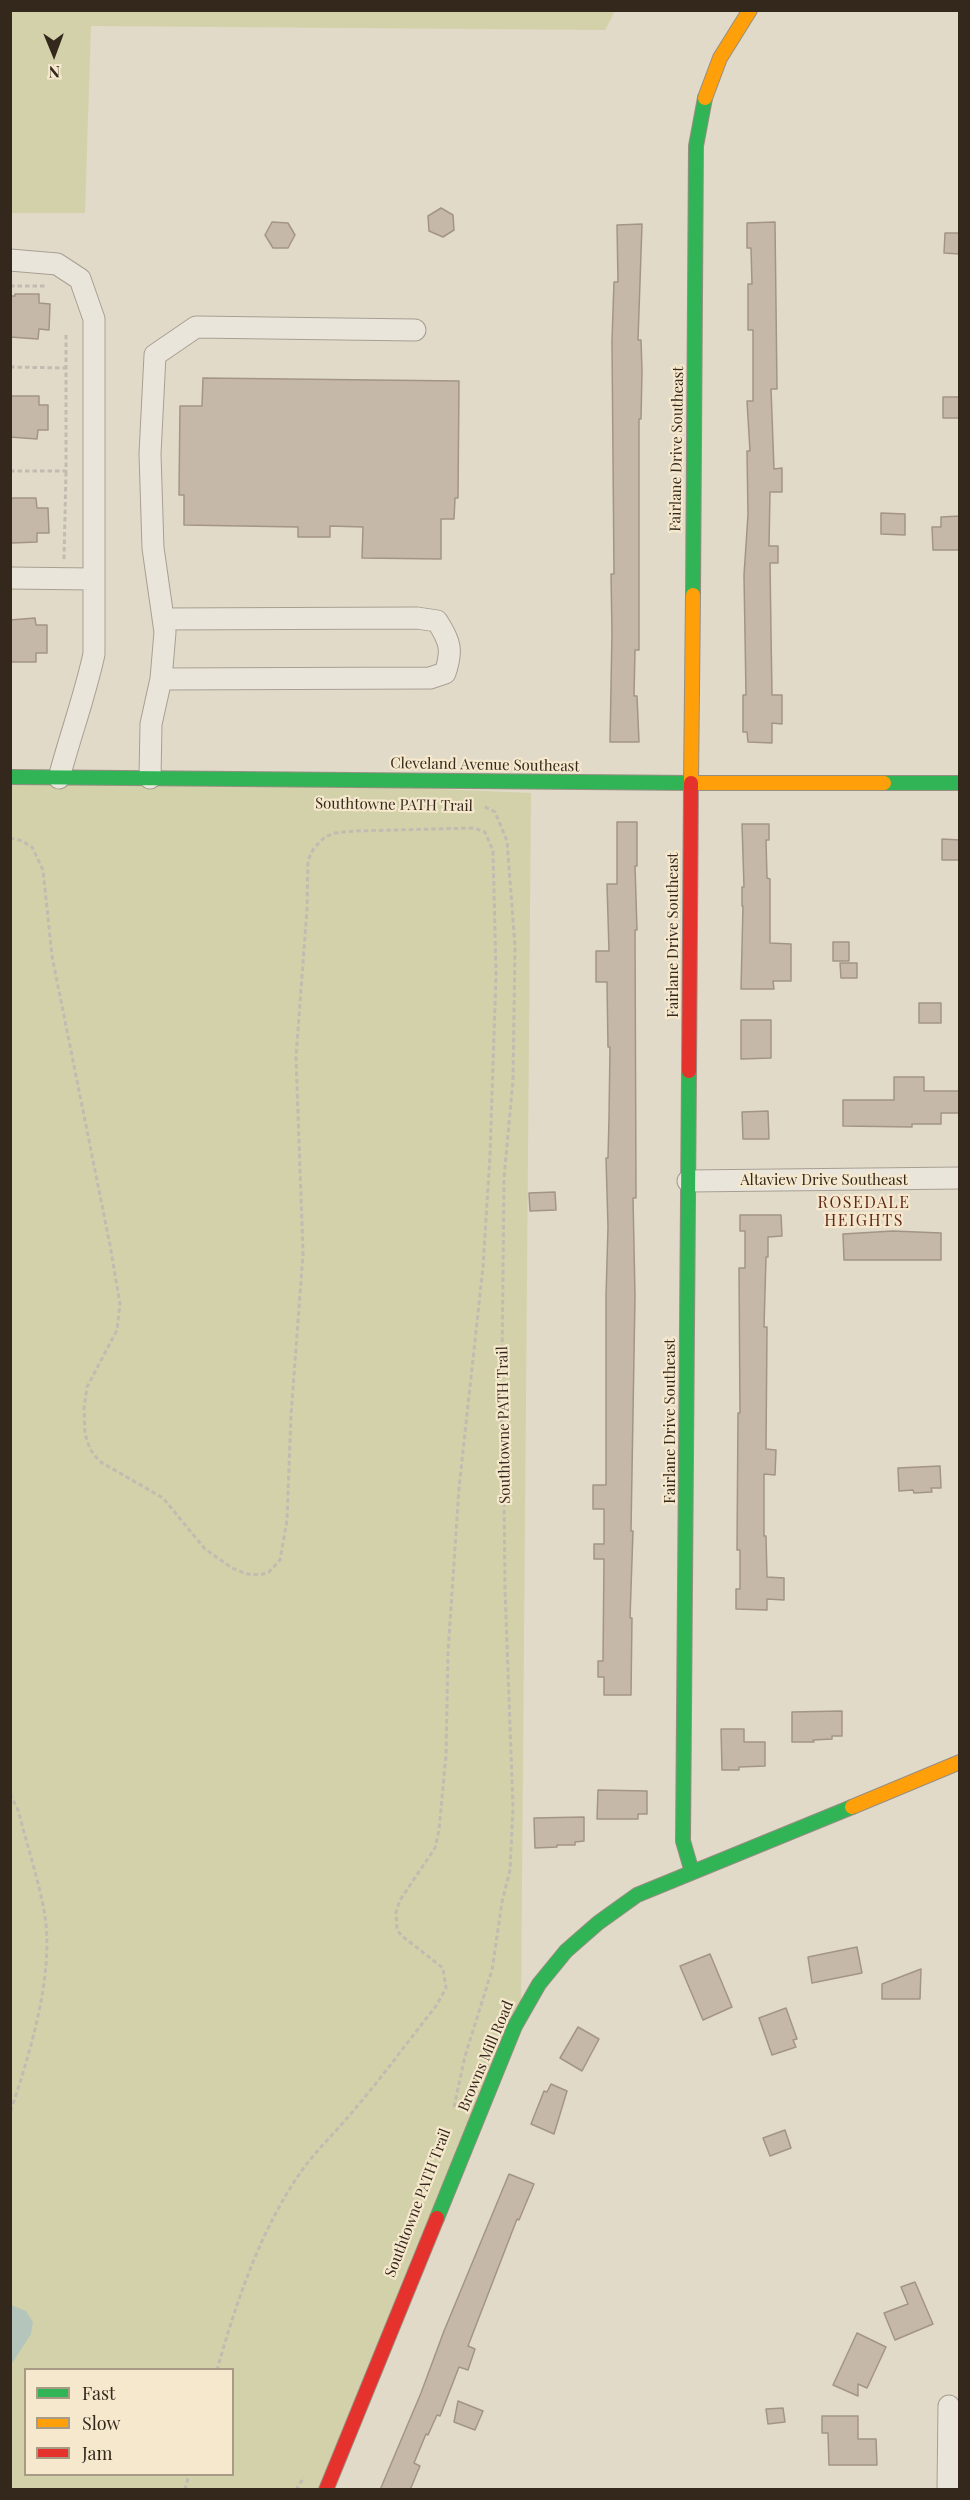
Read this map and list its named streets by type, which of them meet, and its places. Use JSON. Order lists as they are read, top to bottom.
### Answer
{
  "streets": {
    "street": [
      "Fairlane Drive Southeast",
      "Cleveland Avenue Southeast",
      "Altaview Drive Southeast",
      "Browns Mill Road"
    ],
    "path": ["Southtowne PATH Trail"]
  },
  "crossings": [
    ["Fairlane Drive Southeast", "Cleveland Avenue Southeast"],
    ["Fairlane Drive Southeast", "Altaview Drive Southeast"],
    ["Fairlane Drive Southeast", "Browns Mill Road"]
  ],
  "districts": ["ROSEDALE HEIGHTS"],
  "legend": ["Fast", "Slow", "Jam"],
  "north": "bottom"
}
